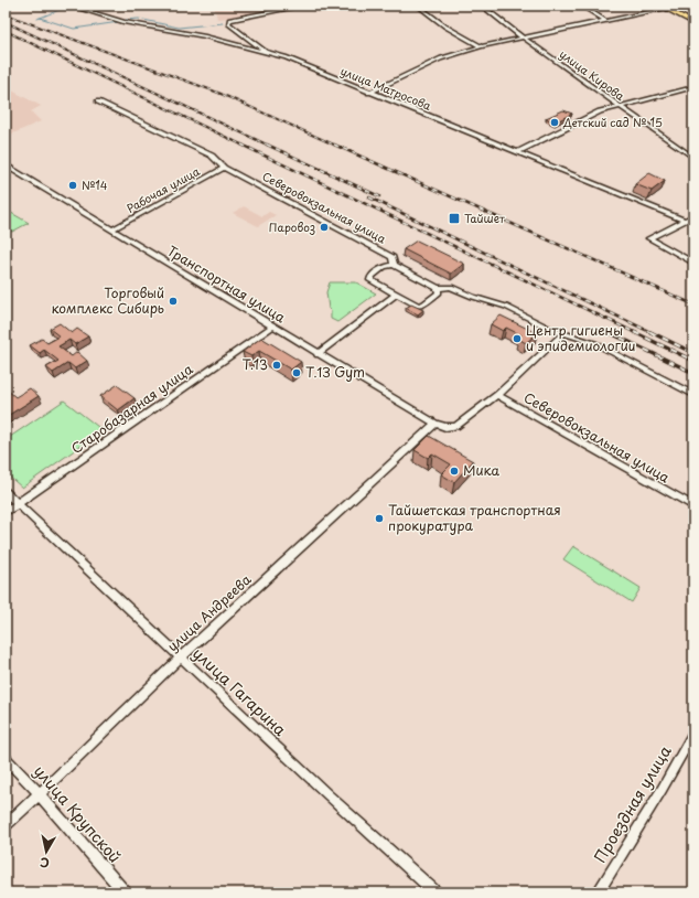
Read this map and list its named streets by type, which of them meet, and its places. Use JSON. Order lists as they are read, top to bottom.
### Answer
{
  "streets": {
    "street": [
      "улица Кирова",
      "улица Матросова",
      "Рабочая улица",
      "Северовокзальная улица",
      "Транспортная улица",
      "Старобазарная улица",
      "улица Андреева",
      "улица Гагарина",
      "Проездная улица",
      "улица Крупской"
    ]
  },
  "crossings": [
    ["Рабочая улица", "Северовокзальная улица"],
    ["Рабочая улица", "Транспортная улица"],
    ["Транспортная улица", "Старобазарная улица"],
    ["Транспортная улица", "улица Андреева"],
    ["Старобазарная улица", "улица Гагарина"],
    ["улица Андреева", "улица Гагарина"],
    ["улица Андреева", "улица Крупской"]
  ],
  "places": {
    "other": [
      "Детский сад № 15",
      "№14",
      "Паровоз",
      "Торговый комплекс Сибирь",
      "Центр гигиены и эпидемиологии",
      "T.13",
      "T.13 Gym",
      "Мика",
      "Тайшетская транспортная прокуратура"
    ],
    "transit": ["Тайшет"]
  },
  "north": "bottom"
}
